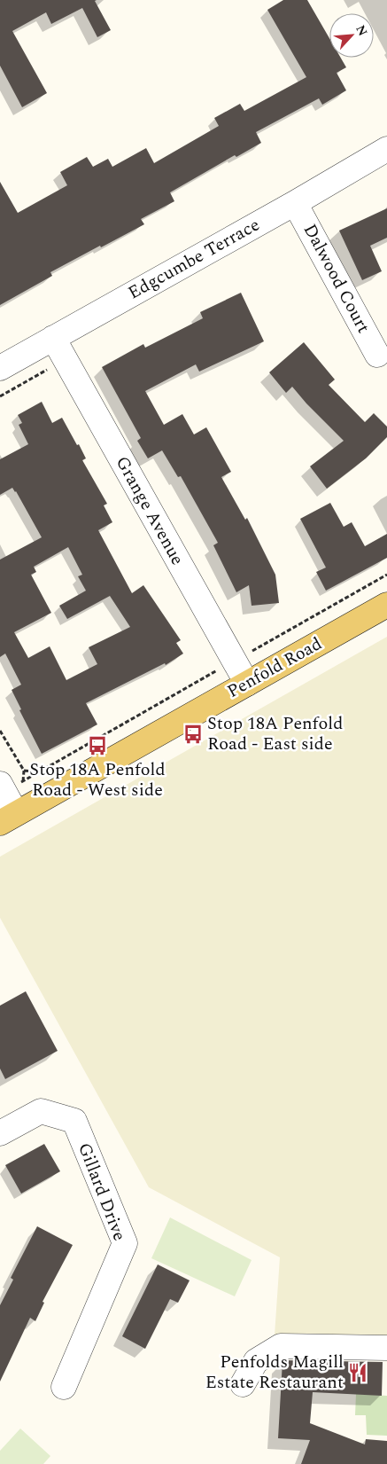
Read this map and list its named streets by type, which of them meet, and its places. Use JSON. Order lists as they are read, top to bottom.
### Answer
{
  "streets": {
    "main road": ["Penfold Road"],
    "street": [
      "Edgcumbe Terrace",
      "Dalwood Court",
      "Grange Avenue",
      "Gillard Drive"
    ]
  },
  "crossings": [
    ["Edgcumbe Terrace", "Dalwood Court"],
    ["Edgcumbe Terrace", "Grange Avenue"],
    ["Grange Avenue", "Penfold Road"]
  ],
  "places": {
    "bus stop": ["Stop 18A Penfold Road - East side", "Stop 18A Penfold Road - West side"],
    "restaurant": ["Penfolds Magill Estate Restaurant"]
  },
  "north": "top right"
}
